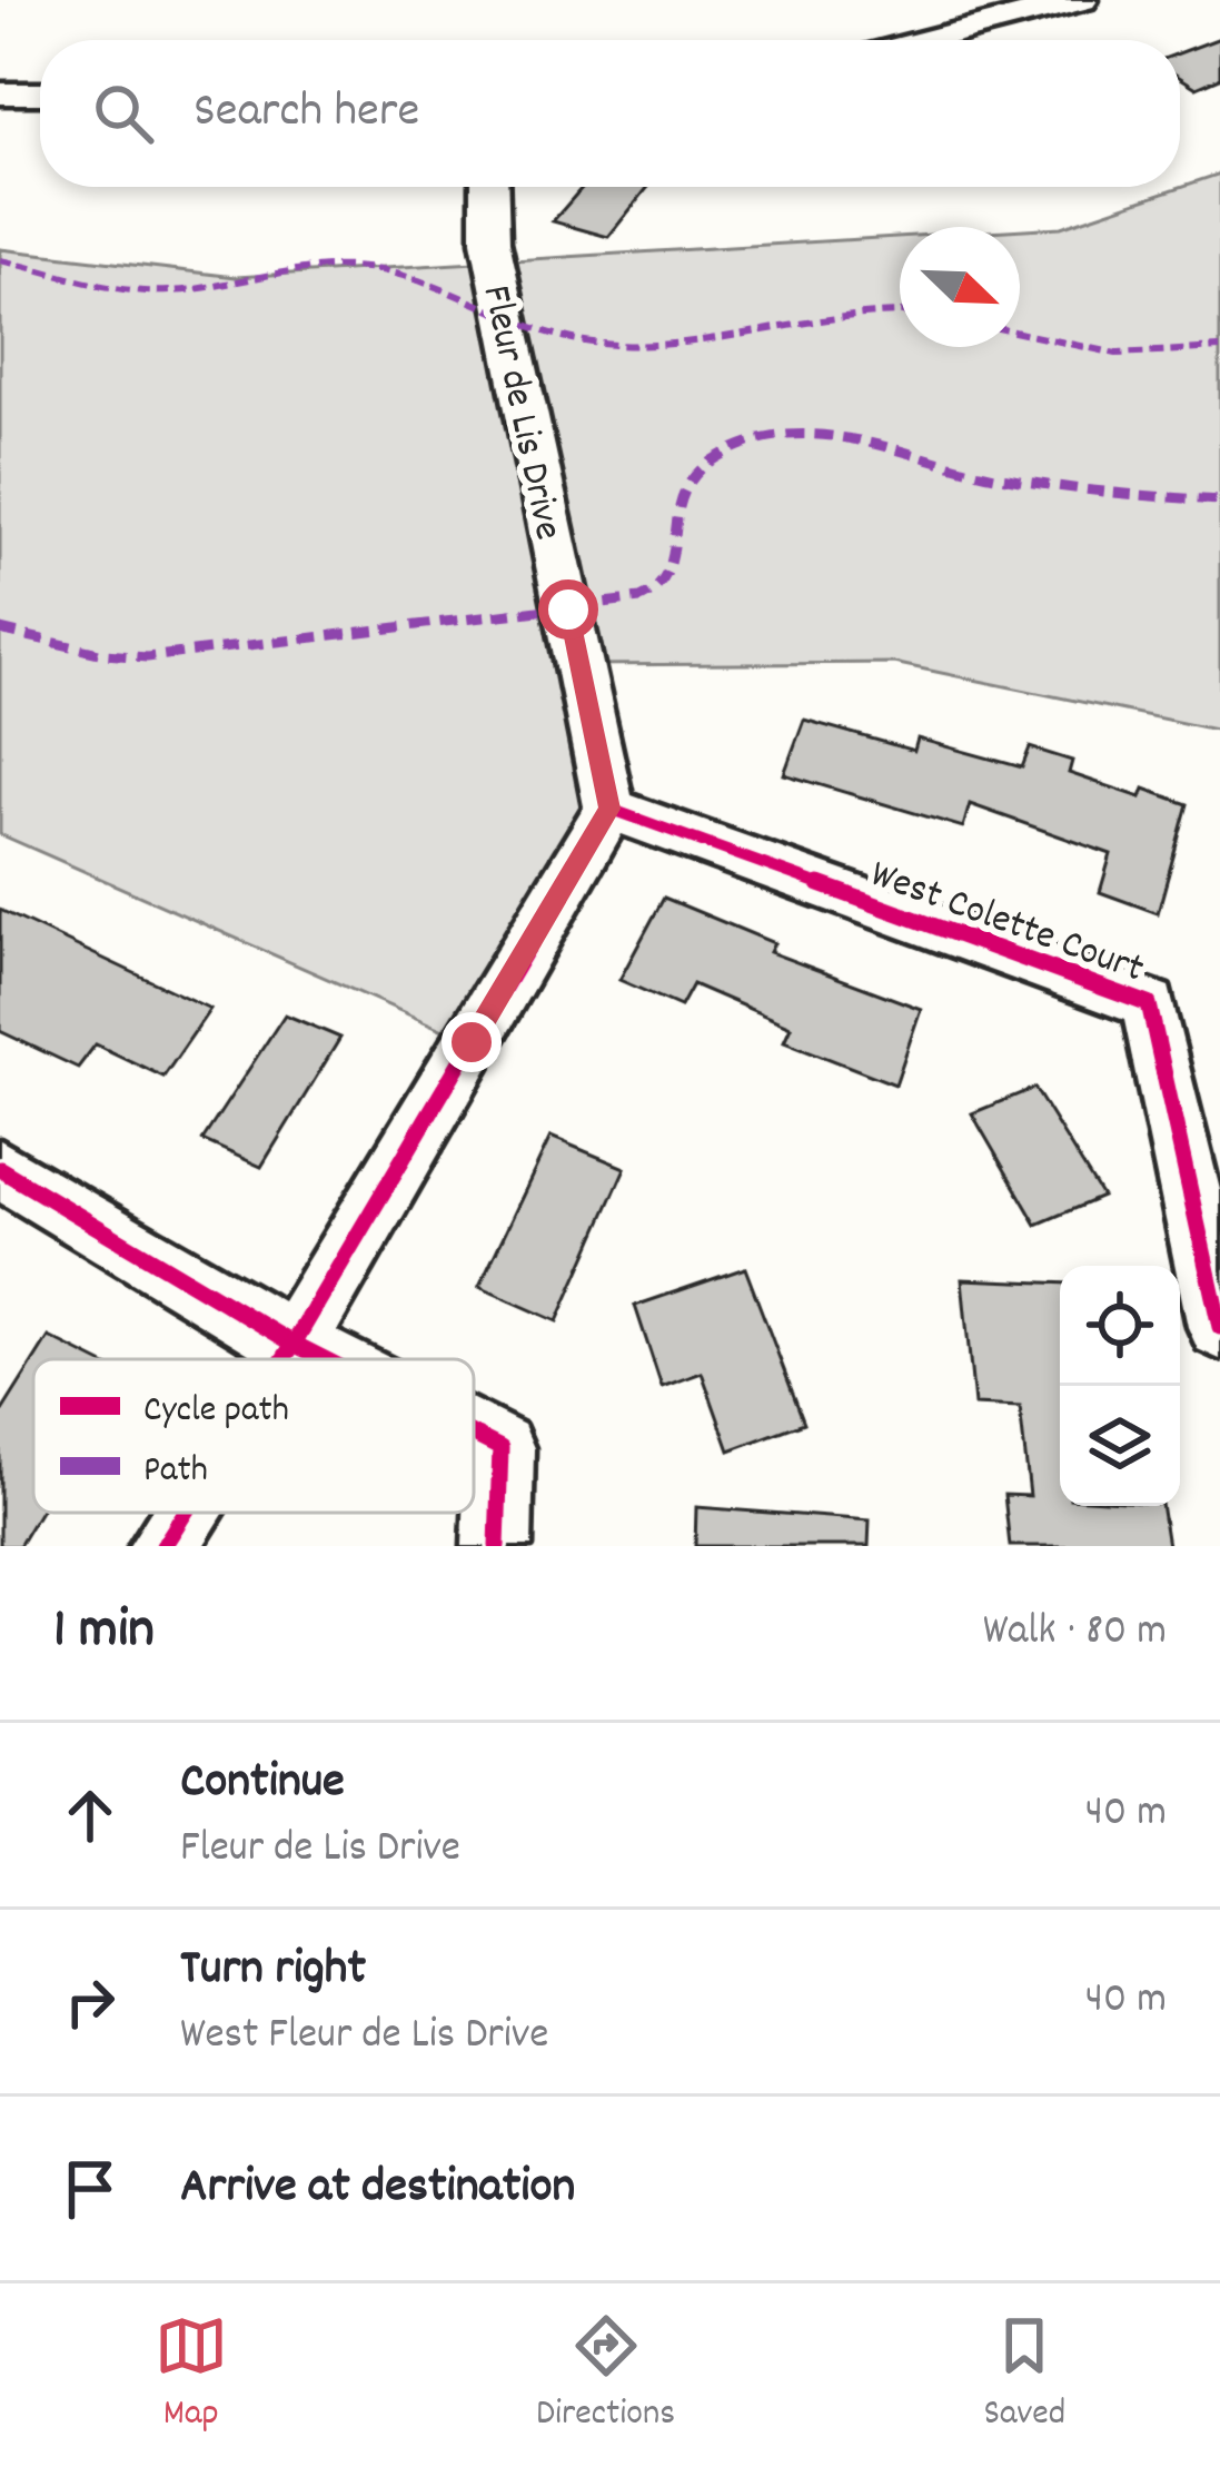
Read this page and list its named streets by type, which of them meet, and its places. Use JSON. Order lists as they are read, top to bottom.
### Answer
{
  "streets": {
    "street": ["Fleur de Lis Drive", "West Colette Court"]
  },
  "crossings": [
    ["Fleur de Lis Drive", "West Colette Court"]
  ],
  "legend": ["Cycle path", "Path"],
  "north": "bottom right",
  "page": {
    "search": "Search here",
    "heading": ["1 min", "Walk · 80 m"],
    "list": [
      ["Continue", "Fleur de Lis Drive", "40 m"],
      ["Turn right", "West Fleur de Lis Drive", "40 m"],
      "Arrive at destination"
    ],
    "nav": ["Map", "Directions", "Saved"]
  }
}
